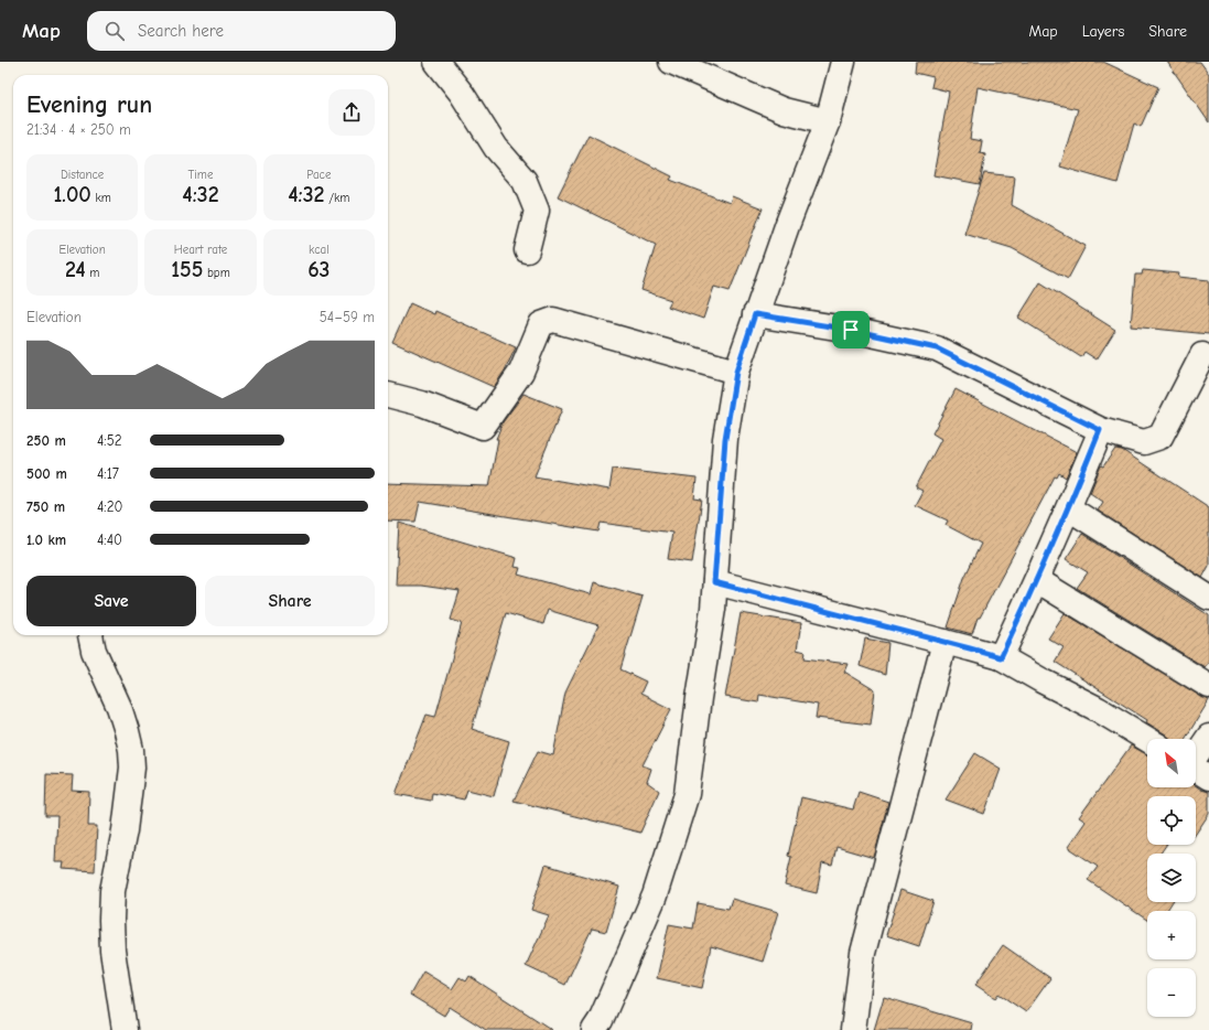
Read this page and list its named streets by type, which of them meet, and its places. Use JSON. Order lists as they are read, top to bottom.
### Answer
{
  "north": "top left",
  "page": {
    "header": "Map",
    "search": "Search here",
    "nav": ["Map", "Layers", "Share"],
    "heading": ["Evening run", "21:34 · 4 × 250 m"],
    "stats": [
      ["Distance", "1.00 km"],
      ["Time", "4:32"],
      ["Pace", "4:32 /km"],
      ["Elevation", "24 m"],
      ["Heart rate", "155 bpm"],
      ["kcal", "63"]
    ],
    "chart": ["Elevation", "54–59 m"],
    "list": [
      {
        "name": "250 m",
        "note": "4:52"
      },
      {
        "name": "500 m",
        "note": "4:17"
      },
      {
        "name": "750 m",
        "note": "4:20"
      },
      {
        "name": "1.0 km",
        "note": "4:40"
      }
    ],
    "buttons": ["Save", "Share"],
    "map_buttons": ["+", "−"]
  }
}
